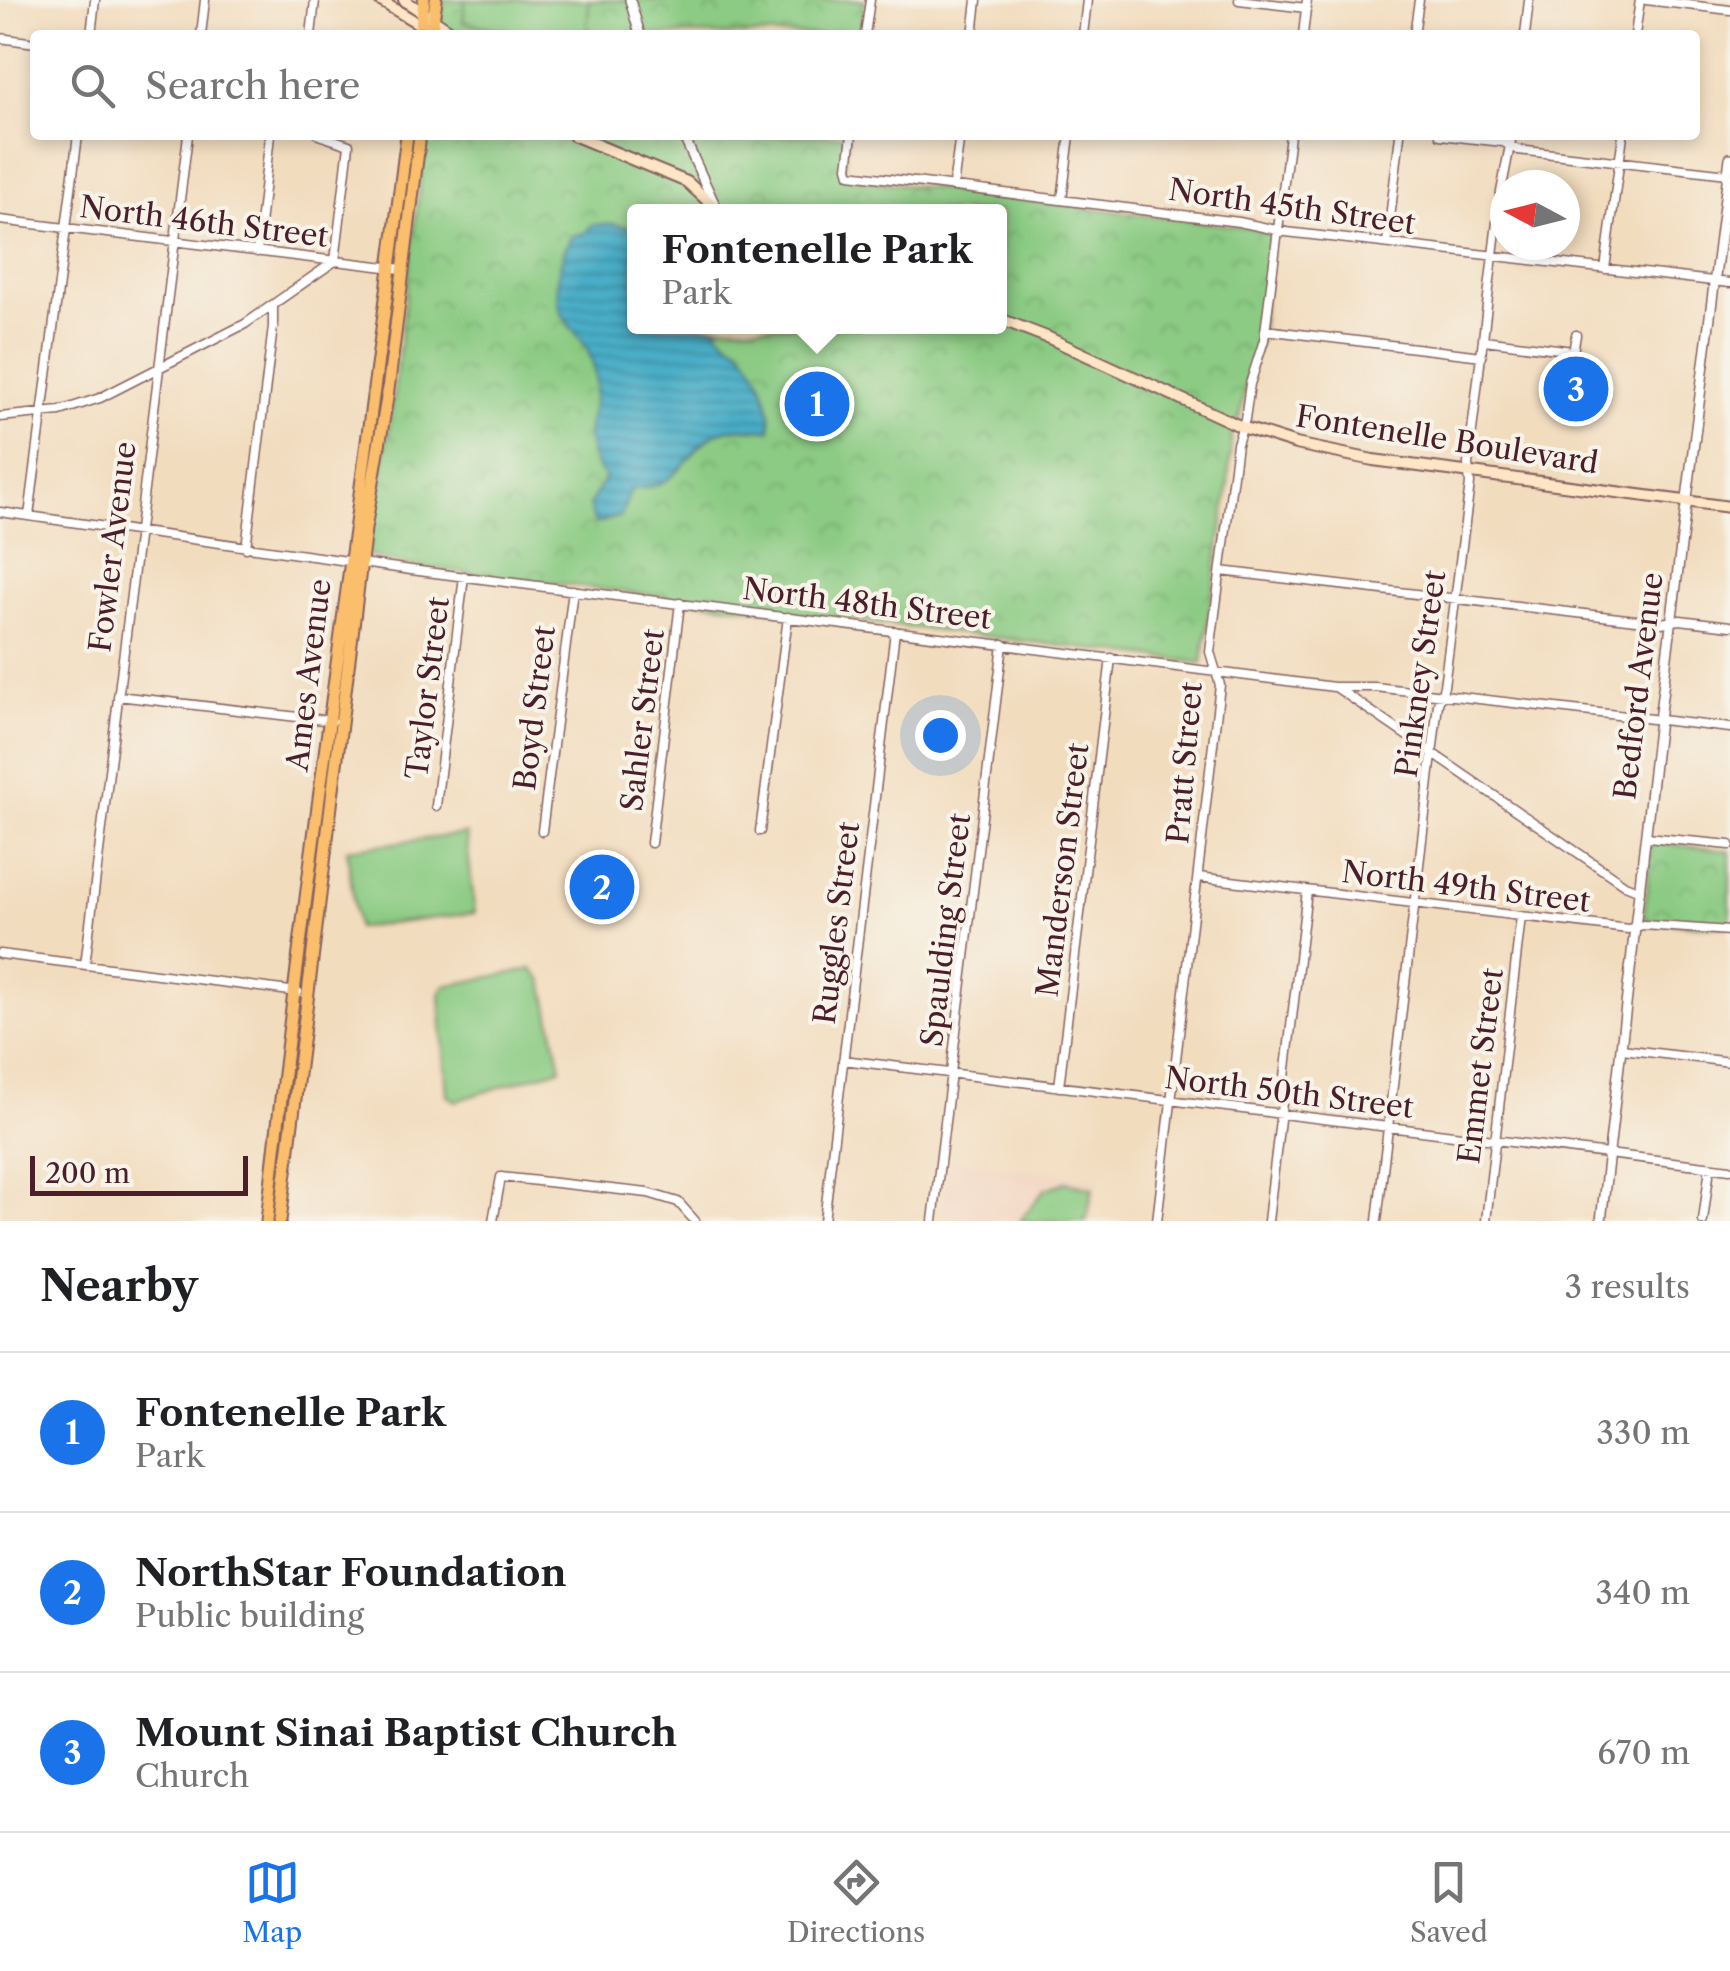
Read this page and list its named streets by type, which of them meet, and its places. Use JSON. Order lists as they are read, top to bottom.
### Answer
{
  "streets": {
    "main road": ["Fontenelle Boulevard", "Ames Avenue"],
    "street": [
      "North 45th Street",
      "North 46th Street",
      "Fowler Avenue",
      "North 48th Street",
      "Pinkney Street",
      "Bedford Avenue",
      "Taylor Street",
      "Boyd Street",
      "Sahler Street",
      "Pratt Street",
      "Manderson Street",
      "North 49th Street",
      "Ruggles Street",
      "Spaulding Street",
      "Emmet Street",
      "North 50th Street"
    ]
  },
  "crossings": [
    ["North 45th Street", "Bedford Avenue"],
    ["North 45th Street", "Pratt Street"],
    ["North 46th Street", "Fowler Avenue"],
    ["North 46th Street", "Ames Avenue"],
    ["Fontenelle Boulevard", "Pinkney Street"],
    ["Fontenelle Boulevard", "Bedford Avenue"],
    ["Fontenelle Boulevard", "Pratt Street"],
    ["Fowler Avenue", "North 48th Street"],
    ["North 48th Street", "Pinkney Street"],
    ["North 48th Street", "Ames Avenue"],
    ["North 48th Street", "Bedford Avenue"],
    ["North 48th Street", "Taylor Street"],
    ["North 48th Street", "Boyd Street"],
    ["North 48th Street", "Sahler Street"],
    ["North 48th Street", "Pratt Street"],
    ["North 48th Street", "Manderson Street"],
    ["North 48th Street", "Ruggles Street"],
    ["North 48th Street", "Spaulding Street"],
    ["Pinkney Street", "North 49th Street"],
    ["Pinkney Street", "North 50th Street"],
    ["Bedford Avenue", "North 49th Street"],
    ["Bedford Avenue", "North 50th Street"],
    ["Pratt Street", "North 49th Street"],
    ["Pratt Street", "North 50th Street"],
    ["Manderson Street", "North 50th Street"],
    ["North 49th Street", "Emmet Street"],
    ["Ruggles Street", "North 50th Street"],
    ["Spaulding Street", "North 50th Street"],
    ["Emmet Street", "North 50th Street"]
  ],
  "scale_bar": "200 m",
  "north": "left",
  "page": {
    "search": "Search here",
    "popup": ["Fontenelle Park", "Park"],
    "pins": ["3", "1", "2"],
    "scale": "200 m",
    "heading": ["Nearby", "3 results"],
    "list": [
      {
        "mark": "1",
        "name": "Fontenelle Park",
        "note": "Park",
        "value": "330 m"
      },
      {
        "mark": "2",
        "name": "NorthStar Foundation",
        "note": "Public building",
        "value": "340 m"
      },
      {
        "mark": "3",
        "name": "Mount Sinai Baptist Church",
        "note": "Church",
        "value": "670 m"
      }
    ],
    "nav": ["Map", "Directions", "Saved"]
  }
}
